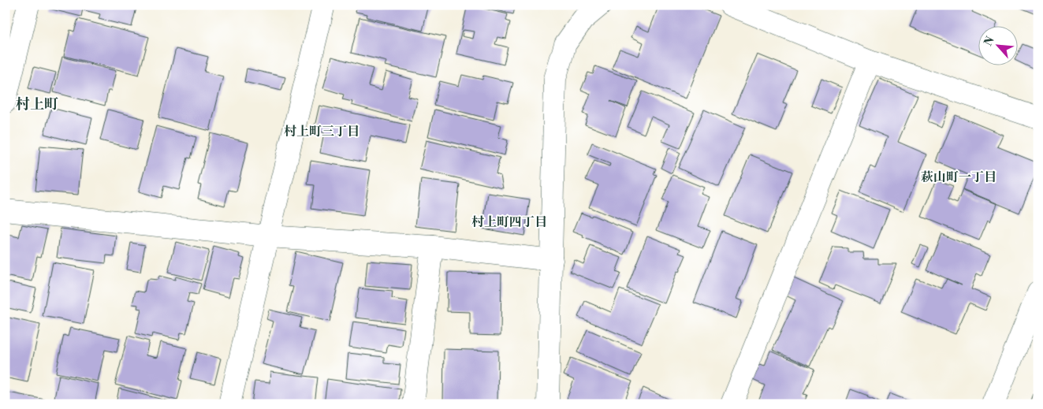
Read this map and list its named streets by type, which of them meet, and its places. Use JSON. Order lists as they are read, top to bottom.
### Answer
{
  "districts": [
    "村上町",
    "村上町三丁目",
    "萩山町一丁目",
    "村上町四丁目"
  ],
  "north": "top left"
}
